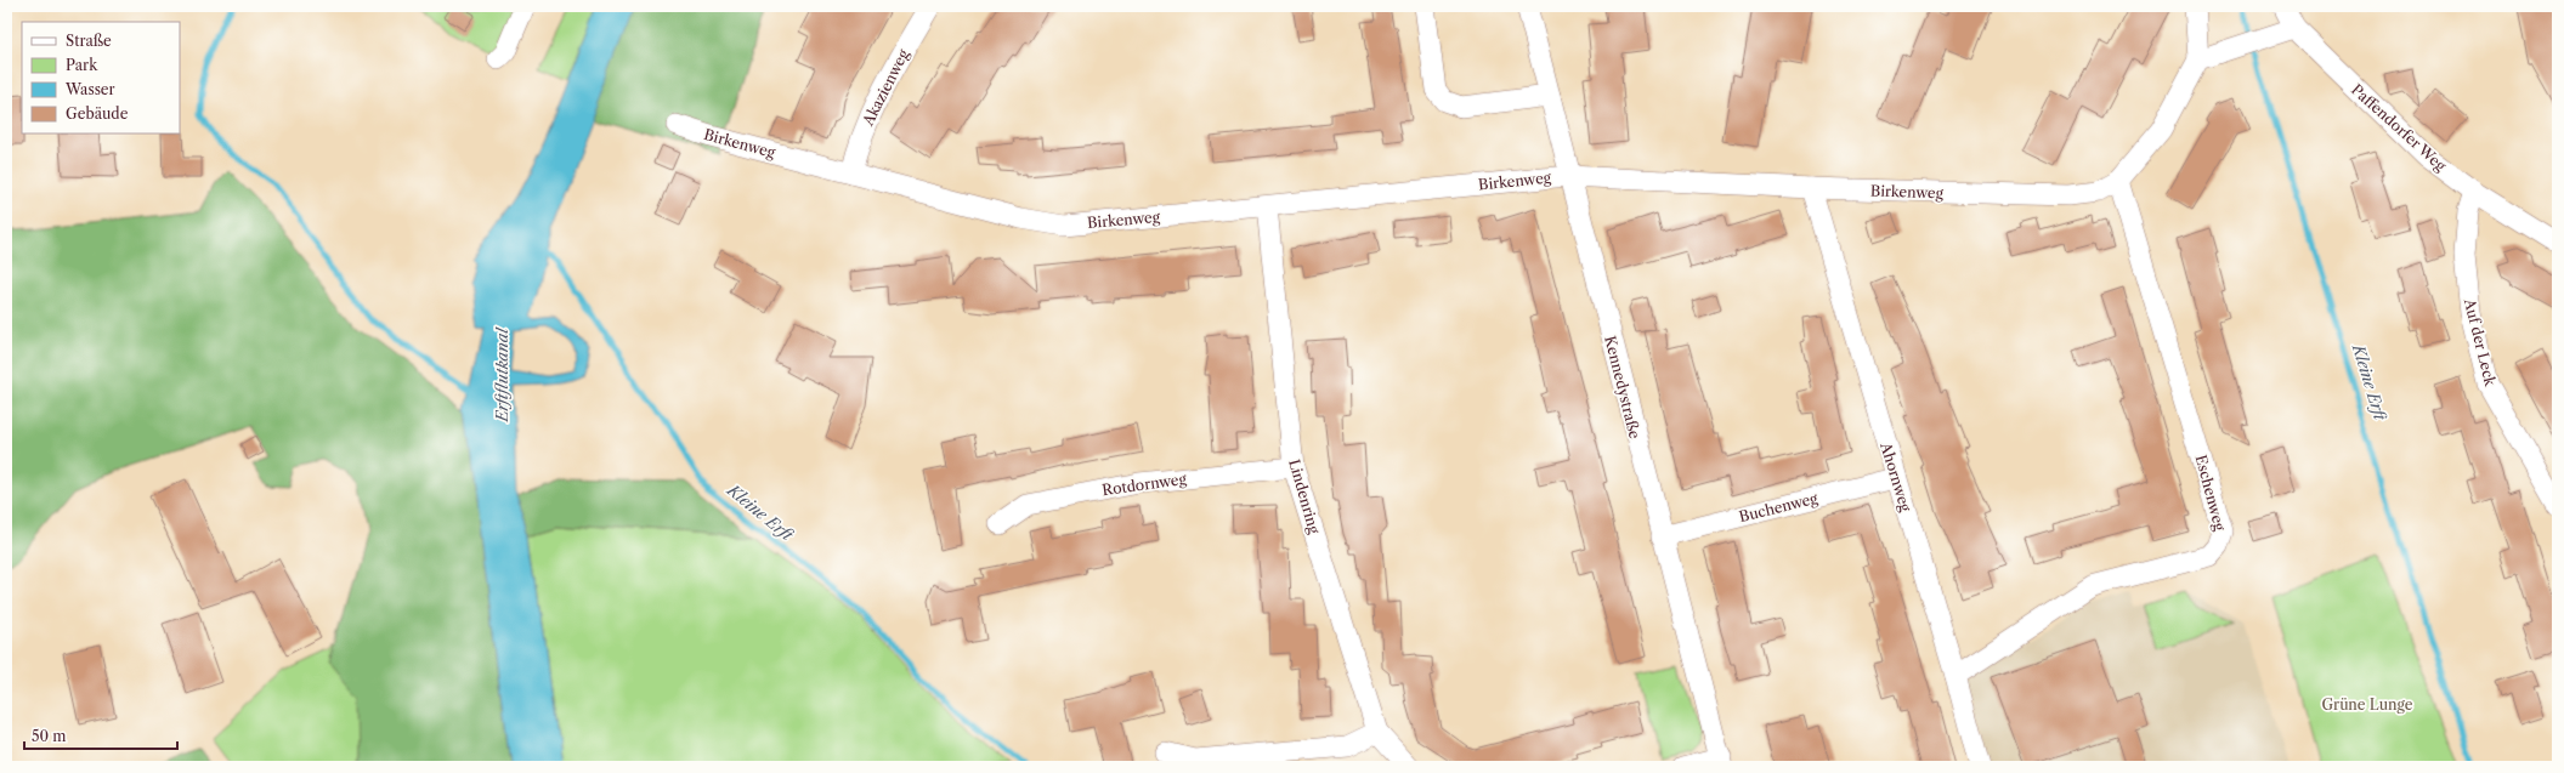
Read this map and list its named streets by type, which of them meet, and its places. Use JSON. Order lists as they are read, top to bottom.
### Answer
{
  "streets": {
    "street": [
      "Akazienweg",
      "Paffendorfer Weg",
      "Birkenweg",
      "Auf der Leck",
      "Kennedystraße",
      "Ahornweg",
      "Rotdornweg",
      "Eschenweg",
      "Lindenring",
      "Buchenweg"
    ]
  },
  "crossings": [
    ["Akazienweg", "Birkenweg"],
    ["Paffendorfer Weg", "Auf der Leck"],
    ["Birkenweg", "Kennedystraße"],
    ["Birkenweg", "Ahornweg"],
    ["Birkenweg", "Eschenweg"],
    ["Birkenweg", "Lindenring"],
    ["Kennedystraße", "Buchenweg"],
    ["Ahornweg", "Eschenweg"],
    ["Ahornweg", "Buchenweg"],
    ["Rotdornweg", "Lindenring"]
  ],
  "water": ["Erftflutkanal", "Kleine Erft"],
  "parks": ["Grüne Lunge"],
  "legend": [
    "Straße",
    "Park",
    "Wasser",
    "Gebäude"
  ],
  "scale_bar": "50 m"
}
